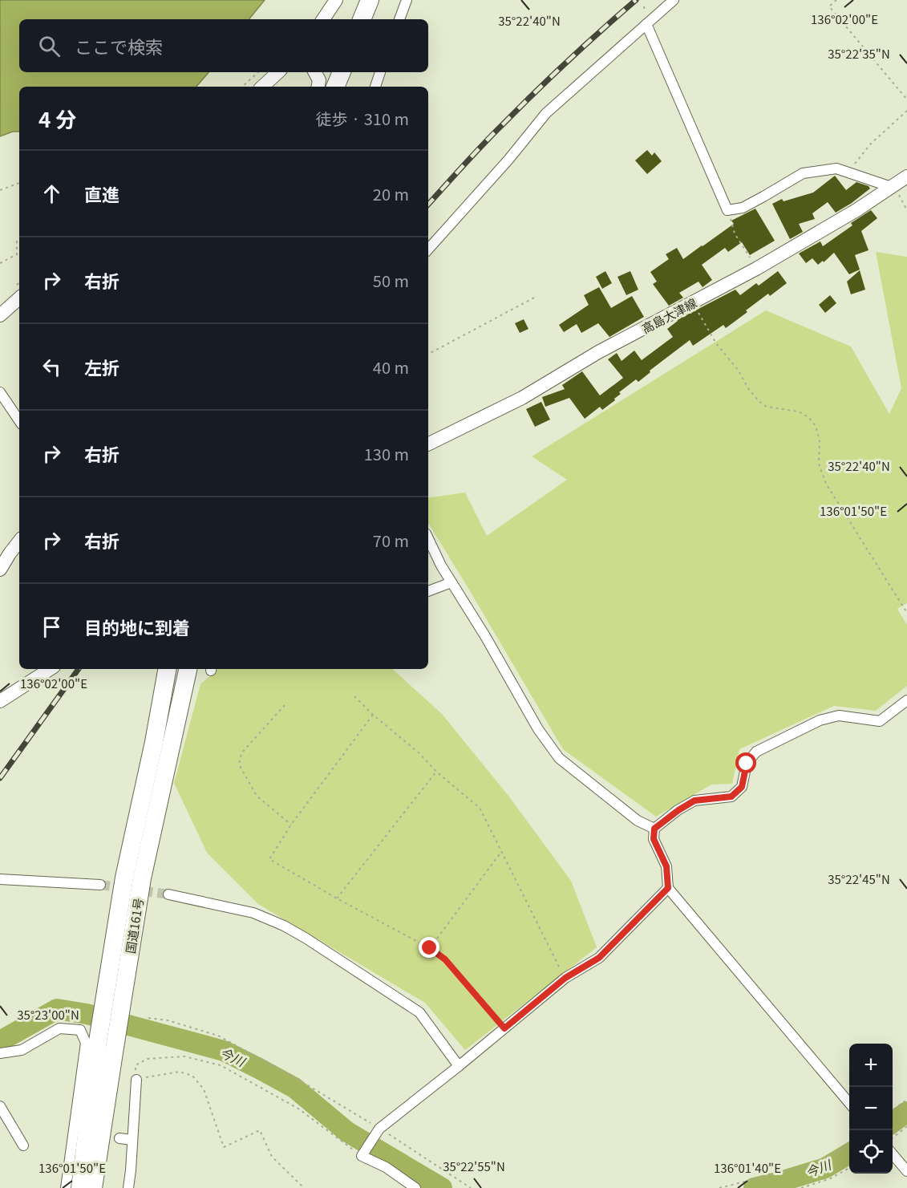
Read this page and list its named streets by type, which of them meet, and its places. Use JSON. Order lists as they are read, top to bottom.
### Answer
{
  "streets": {
    "highway": ["国道161号"],
    "main road": ["高島大津線"]
  },
  "water": ["今川"],
  "page": {
    "search": "ここで検索",
    "heading": ["4 分", "徒歩 · 310 m"],
    "list": [
      ["直進", "20 m"],
      ["右折", "50 m"],
      ["左折", "40 m"],
      ["右折", "130 m"],
      ["右折", "70 m"],
      "目的地に到着"
    ],
    "map_buttons": ["+", "−"]
  },
  "coordinates": [
    "136°02'00\"E",
    "35°22'40\"N",
    "35°22'35\"N",
    "136°01'50\"E",
    "35°22'45\"N",
    "35°23'00\"N",
    "35°22'55\"N",
    "136°01'40\"E"
  ]
}
